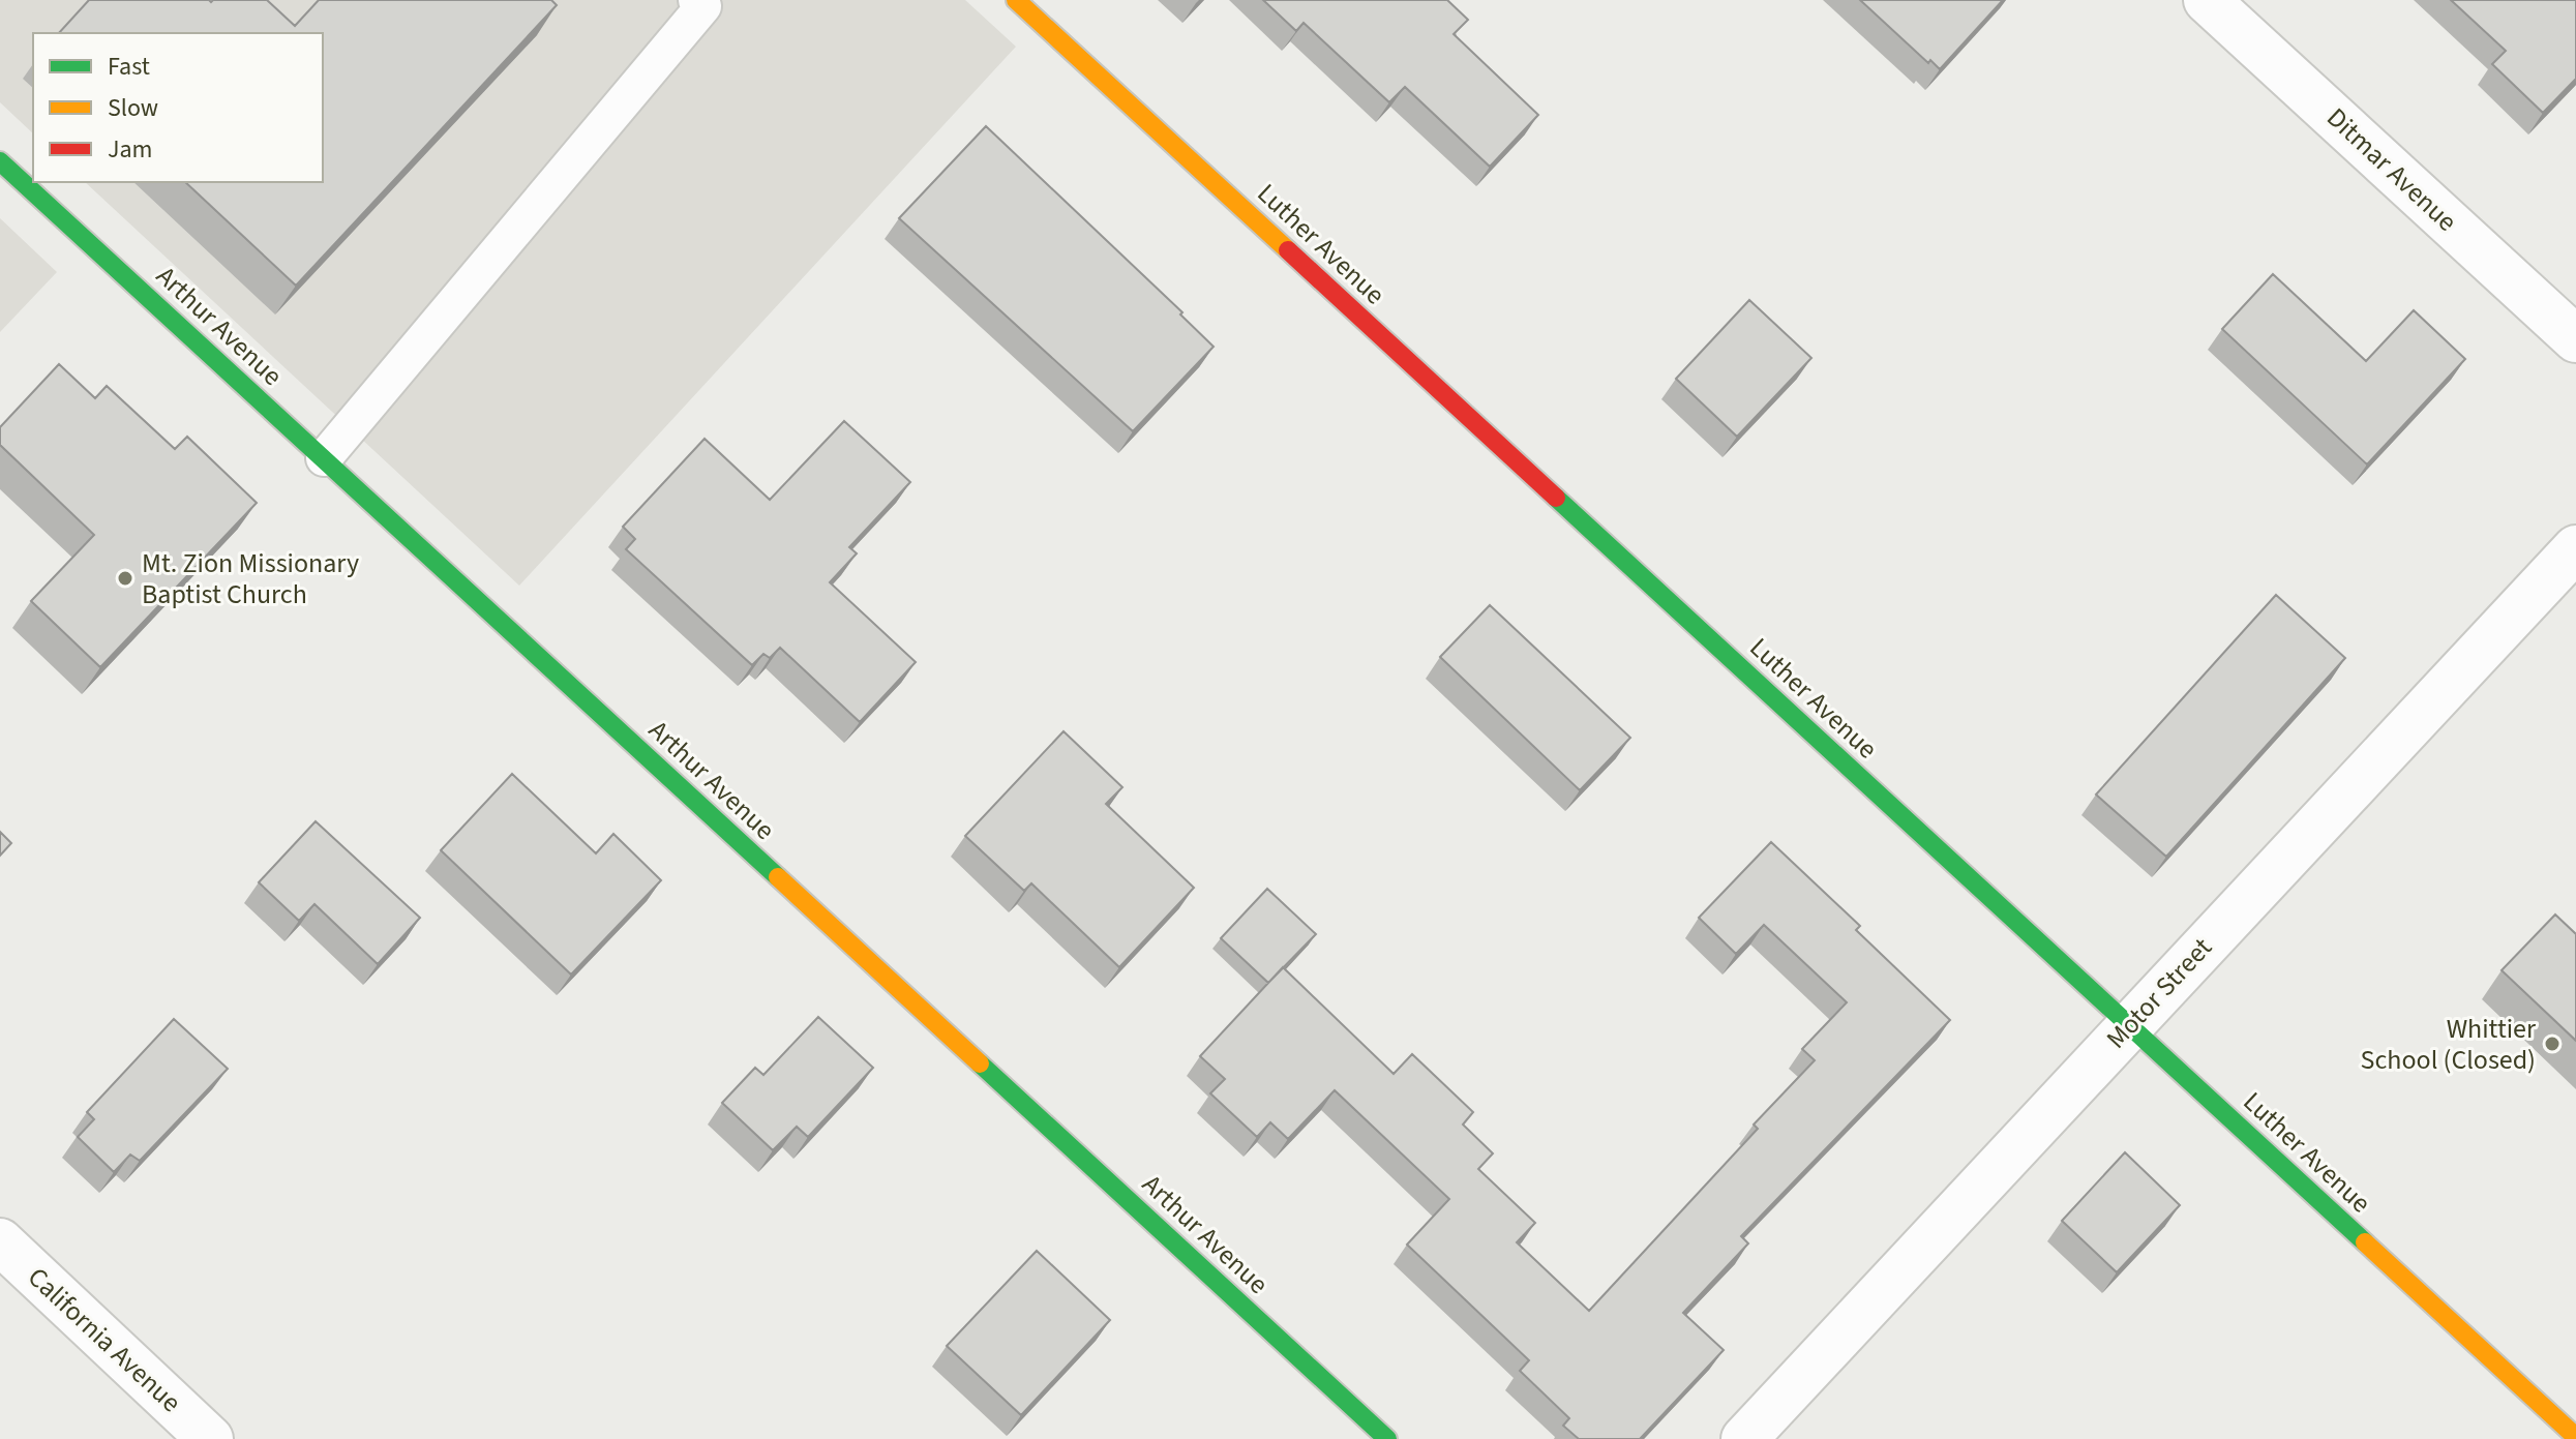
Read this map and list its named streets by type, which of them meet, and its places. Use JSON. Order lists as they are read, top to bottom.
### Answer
{
  "streets": {
    "street": [
      "Ditmar Avenue",
      "Luther Avenue",
      "Arthur Avenue",
      "Motor Street",
      "California Avenue"
    ]
  },
  "crossings": [
    ["Luther Avenue", "Motor Street"]
  ],
  "places": ["Mt. Zion Missionary Baptist Church", "Whittier School (Closed)"],
  "legend": ["Fast", "Slow", "Jam"]
}
